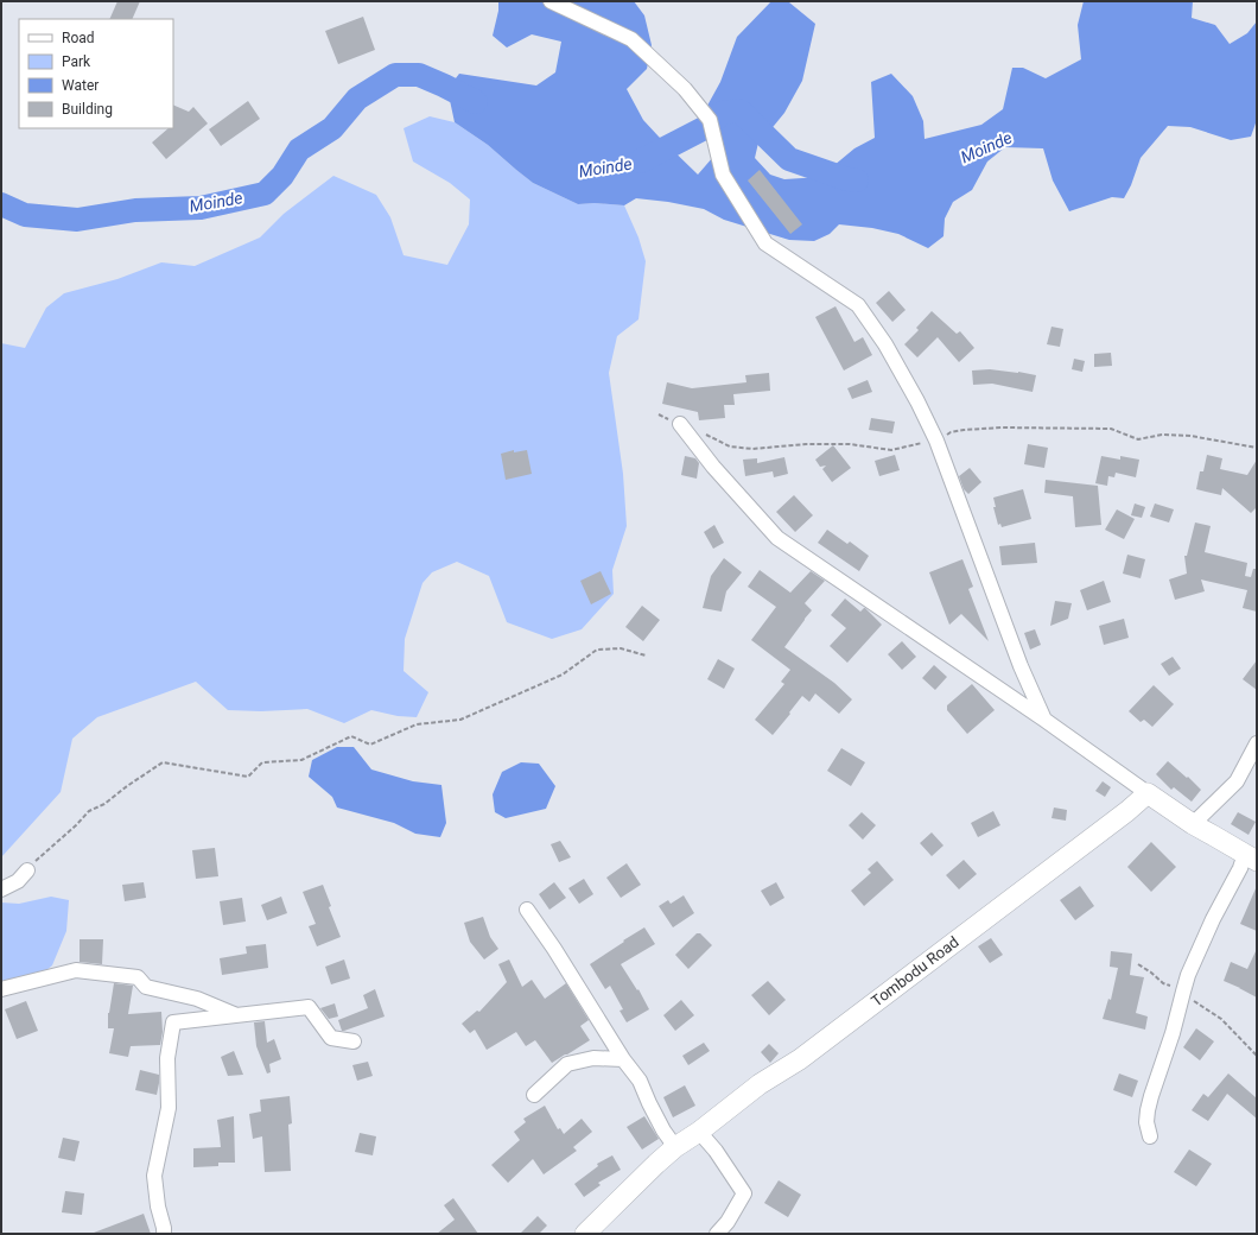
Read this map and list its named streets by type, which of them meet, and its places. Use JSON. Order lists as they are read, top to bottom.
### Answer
{
  "streets": {
    "main road": ["Tombodu Road"]
  },
  "water": ["Moinde"],
  "legend": [
    "Road",
    "Park",
    "Water",
    "Building"
  ]
}
